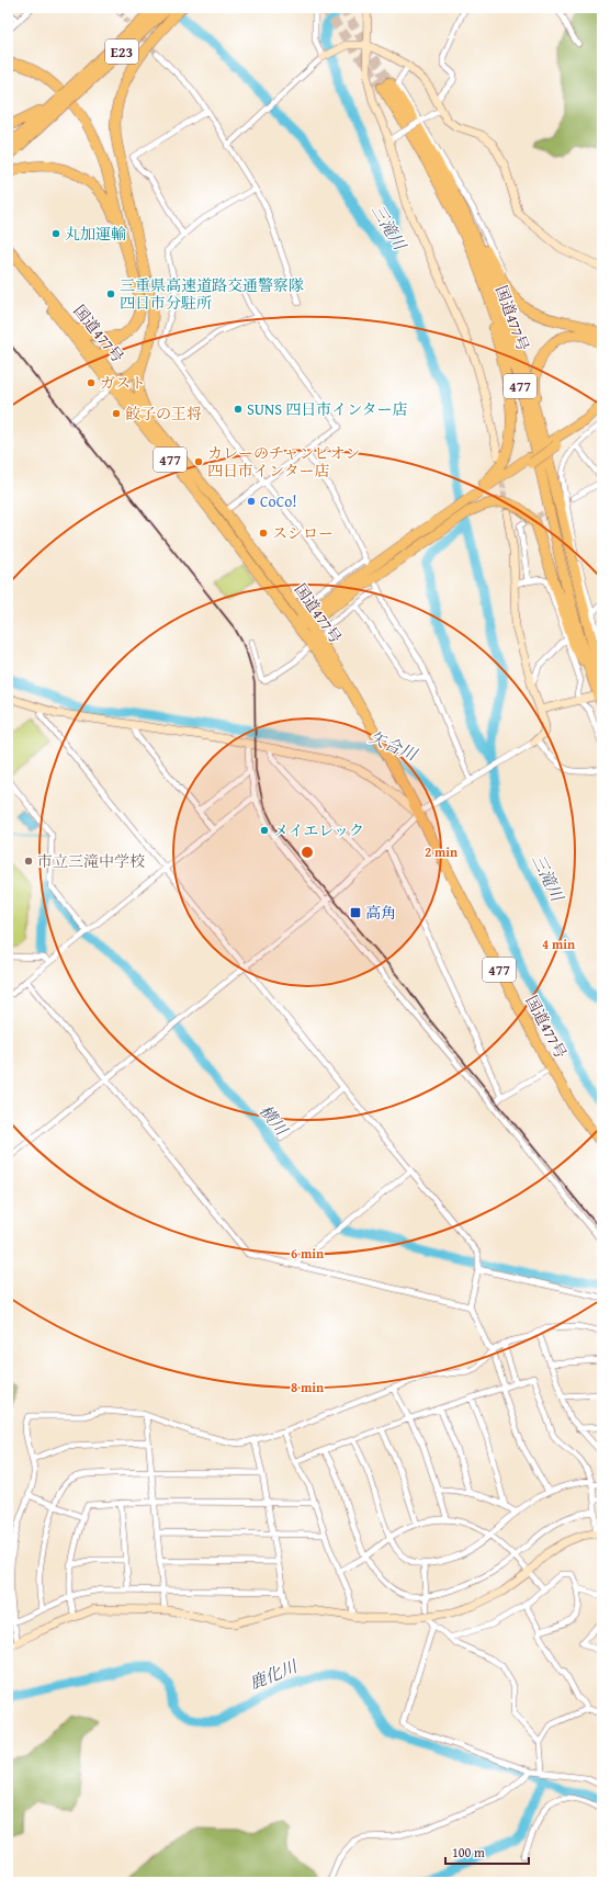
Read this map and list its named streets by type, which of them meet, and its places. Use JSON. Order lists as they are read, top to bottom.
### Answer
{
  "streets": {
    "highway": ["E23", "国道477号", "477"]
  },
  "crossings": [
    ["国道477号", "477"]
  ],
  "water": [
    "三滝川",
    "矢合川",
    "横川",
    "鹿化川"
  ],
  "places": {
    "other": [
      "丸加運輸",
      "三重県高速道路交通警察隊 四日市分駐所",
      "ガスト",
      "SUNS 四日市インター店",
      "餃子の王将",
      "カレーのチャンピオン 四日市インター店",
      "CoCo!",
      "スシロー",
      "メイエレック",
      "市立三滝中学校"
    ],
    "transit": ["高角"]
  },
  "scale_bar": "100 m",
  "rings": [
    "2 min",
    "4 min",
    "6 min",
    "8 min"
  ]
}
